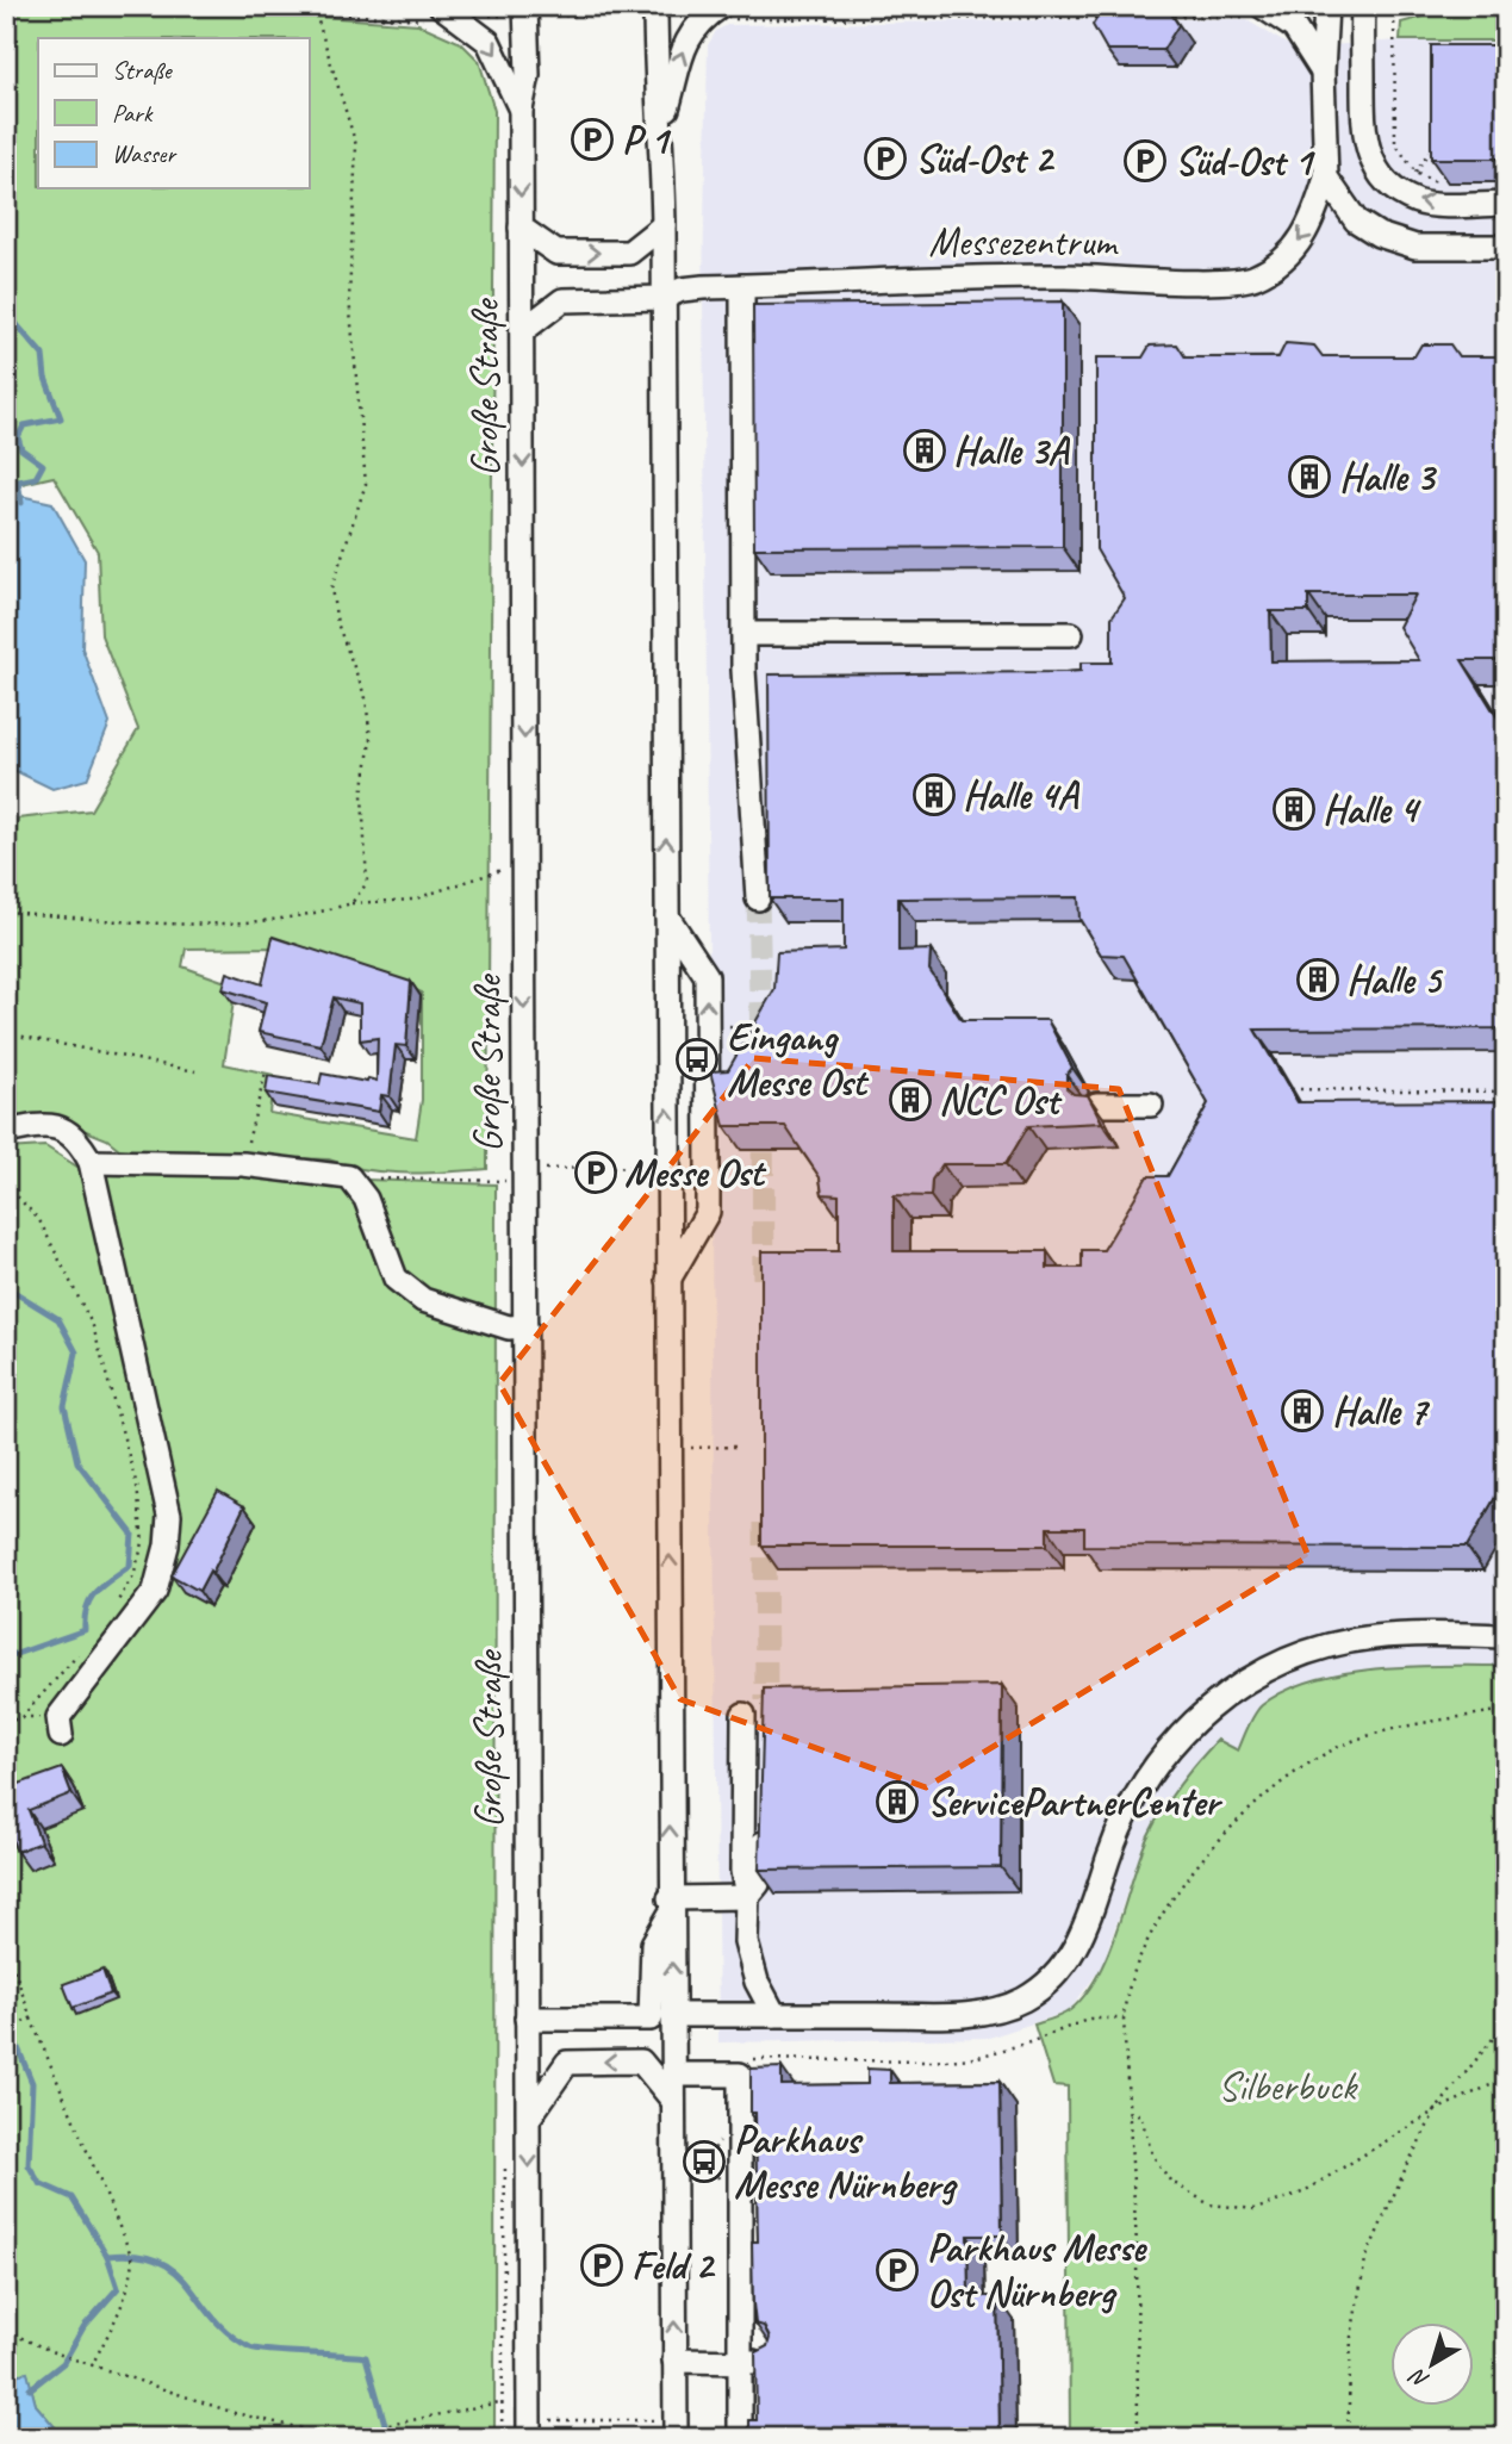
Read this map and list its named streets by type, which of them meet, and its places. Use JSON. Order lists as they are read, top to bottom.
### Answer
{
  "streets": {
    "lane": ["Messezentrum", "Große Straße"]
  },
  "crossings": [
    ["Messezentrum", "Große Straße"]
  ],
  "one_way": ["Messezentrum"],
  "parks": ["Silberbuck"],
  "places": {
    "parking": [
      "P 1",
      "Süd-Ost 2",
      "Süd-Ost 1",
      "Messe Ost",
      "Feld 2",
      "Parkhaus Messe Ost Nürnberg"
    ],
    "building": [
      "Halle 3A",
      "Halle 3",
      "Halle 4A",
      "Halle 4",
      "Halle 5",
      "NCC Ost",
      "Halle 7",
      "ServicePartnerCenter"
    ],
    "bus stop": ["Eingang Messe Ost", "Parkhaus Messe Nürnberg"]
  },
  "legend": ["Straße", "Park", "Wasser"],
  "north": "bottom left"
}
